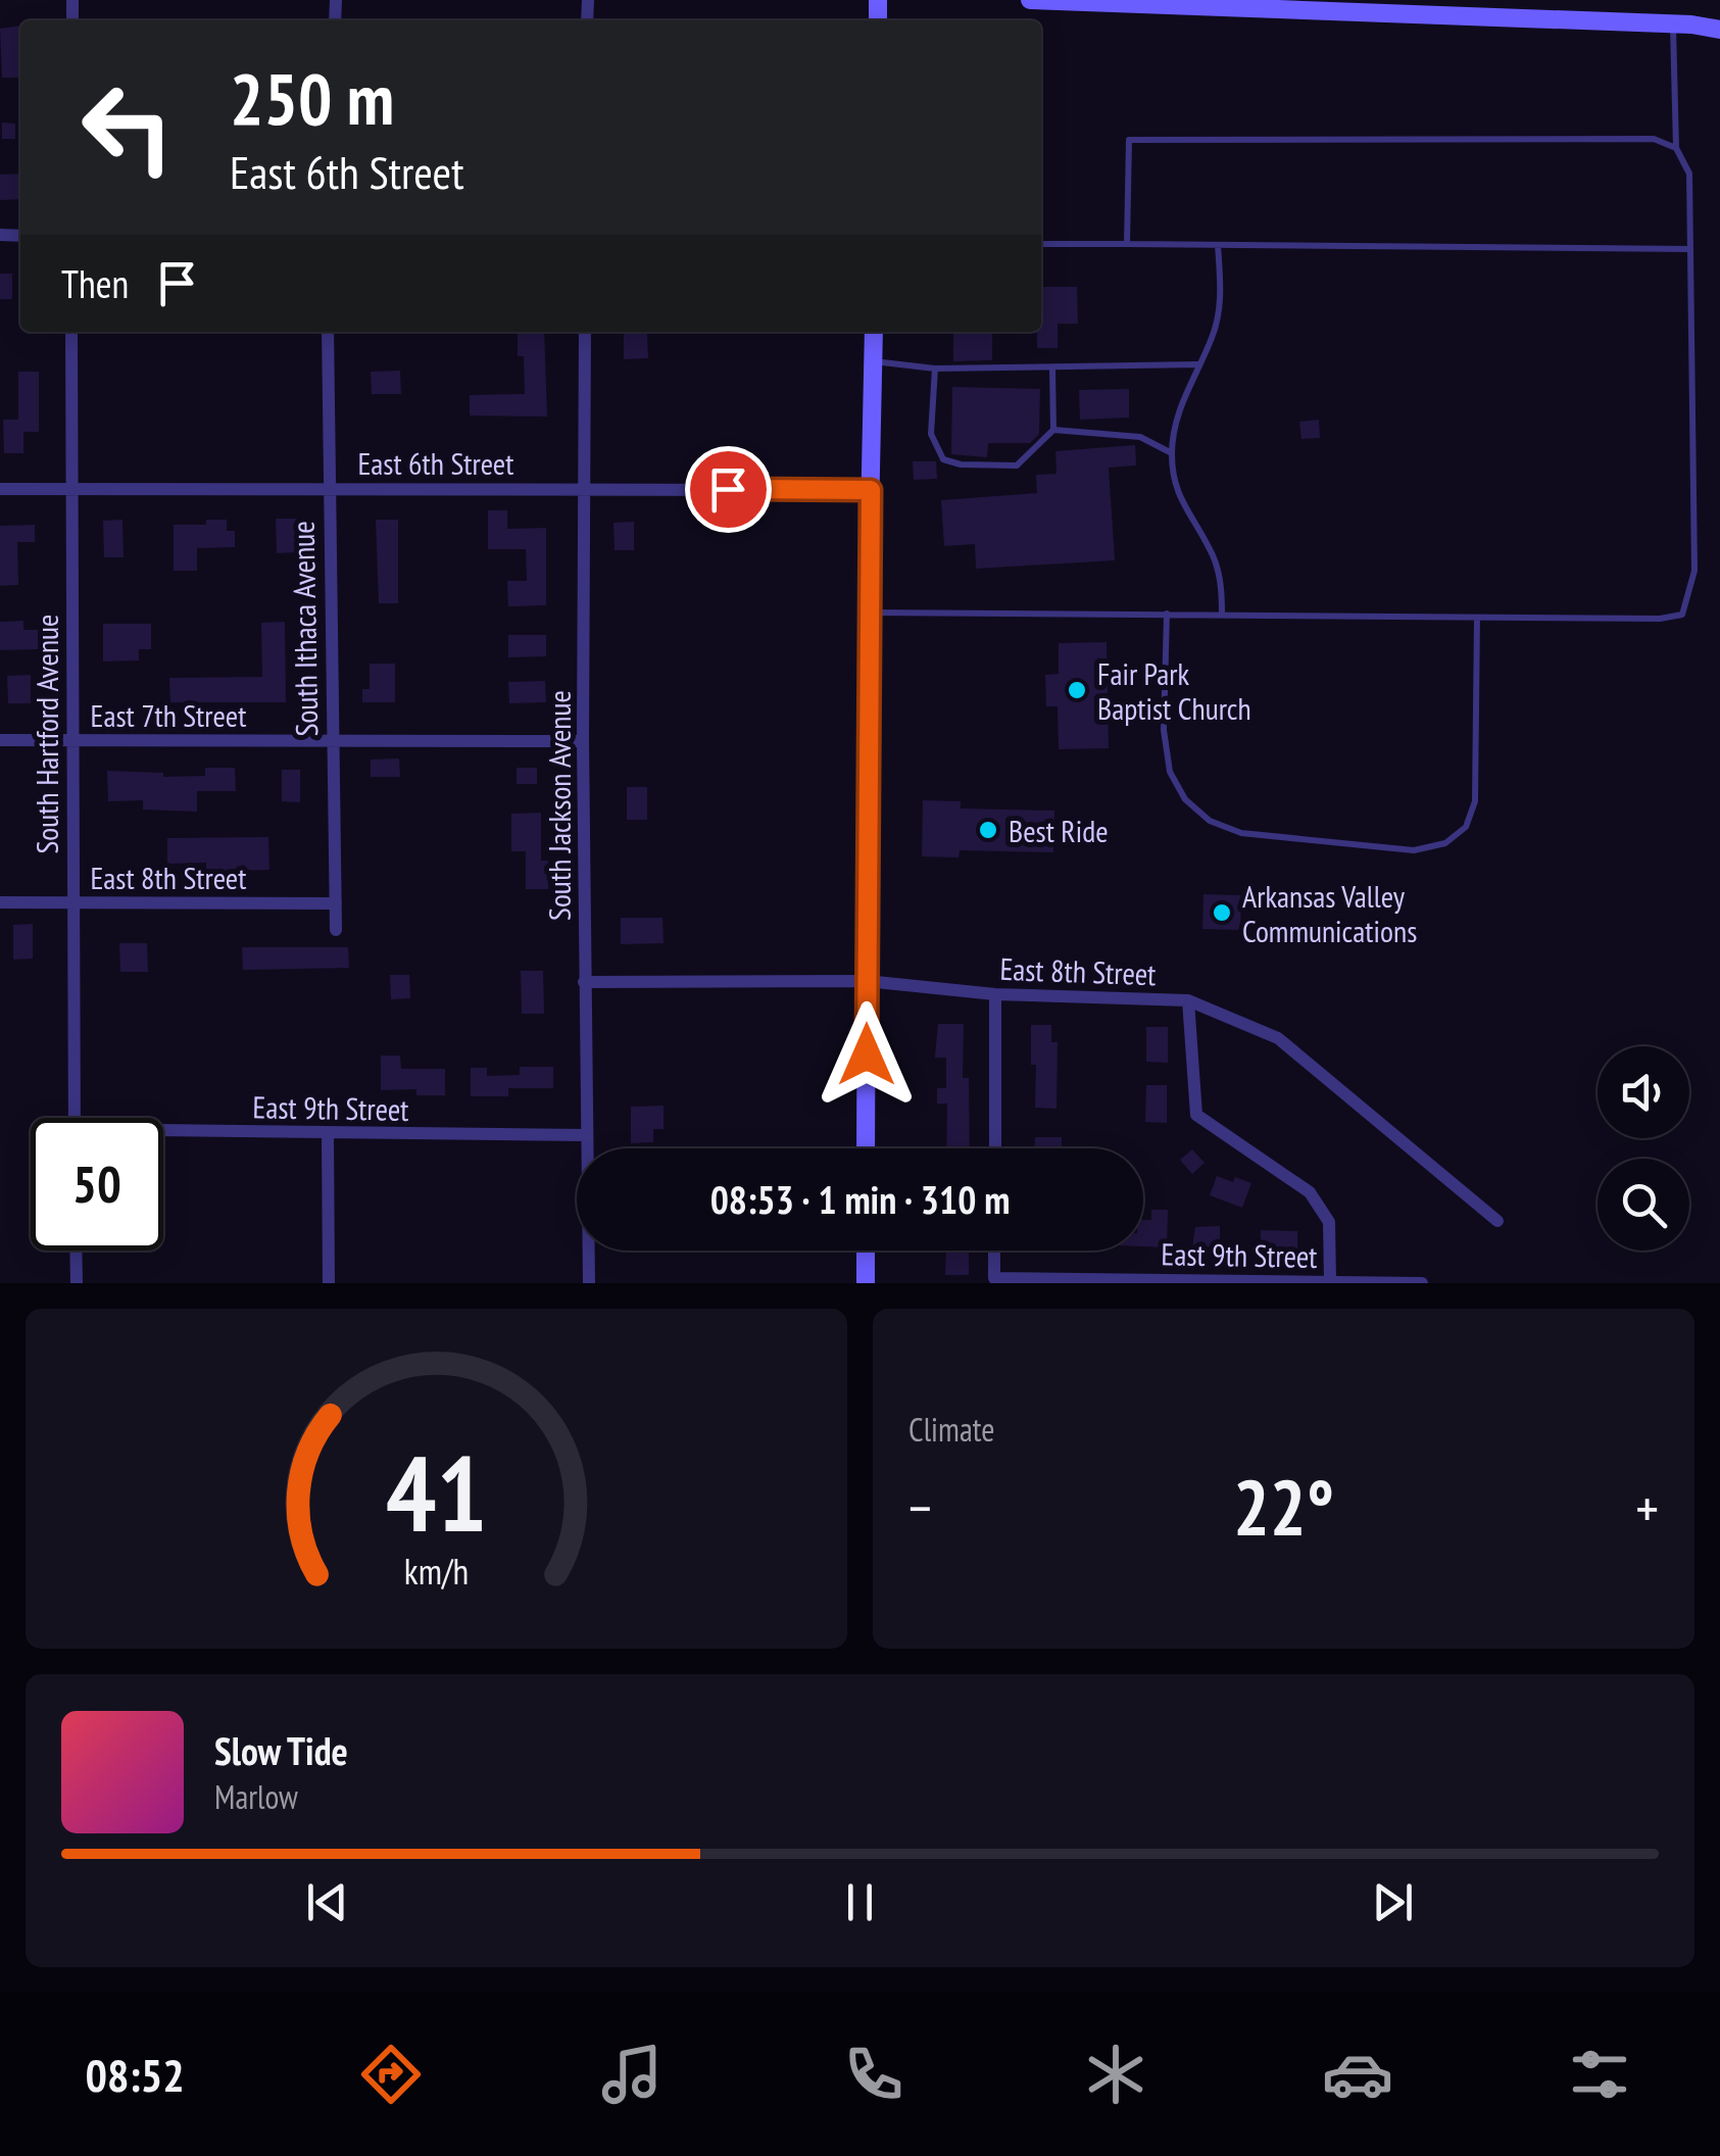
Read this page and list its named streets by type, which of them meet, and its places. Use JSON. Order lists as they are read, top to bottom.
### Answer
{
  "streets": {
    "street": [
      "East 6th Street",
      "South Ithaca Avenue",
      "East 7th Street",
      "South Hartford Avenue",
      "South Jackson Avenue",
      "East 8th Street",
      "East 9th Street"
    ]
  },
  "crossings": [
    ["East 6th Street", "South Ithaca Avenue"],
    ["East 6th Street", "South Hartford Avenue"],
    ["East 6th Street", "South Jackson Avenue"],
    ["South Ithaca Avenue", "East 7th Street"],
    ["South Ithaca Avenue", "East 8th Street"],
    ["East 7th Street", "South Hartford Avenue"],
    ["East 7th Street", "South Jackson Avenue"],
    ["South Hartford Avenue", "East 8th Street"],
    ["South Jackson Avenue", "East 8th Street"],
    ["South Jackson Avenue", "East 9th Street"]
  ],
  "places": ["Fair Park Baptist Church", "Best Ride", "Arkansas Valley Communications"],
  "page": {
    "turn": ["250 m", "East 6th Street"],
    "then": "Then",
    "limit": "50",
    "trip": "08:53 · 1 min · 310 m",
    "tile": "Climate",
    "heat": ["−", "22°", "+"],
    "song": ["Slow Tide", "Marlow"],
    "tabs": "08:52",
    "gauge": ["41", "km/h"]
  }
}
